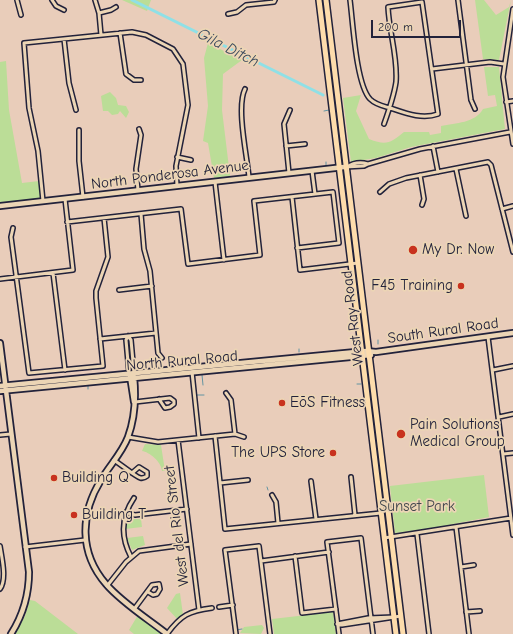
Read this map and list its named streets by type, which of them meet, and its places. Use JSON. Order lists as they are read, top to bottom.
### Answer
{
  "streets": {
    "main road": ["West Ray Road"],
    "street": [
      "North Ponderosa Avenue",
      "South Rural Road",
      "North Rural Road",
      "West del Rio Street"
    ]
  },
  "crossings": [
    ["North Ponderosa Avenue", "West Ray Road"],
    ["West Ray Road", "South Rural Road"],
    ["West Ray Road", "North Rural Road"],
    ["South Rural Road", "North Rural Road"]
  ],
  "water": ["Gila Ditch"],
  "parks": ["Sunset Park"],
  "places": [
    "My Dr. Now",
    "F45 Training",
    "EōS Fitness",
    "Pain Solutions Medical Group",
    "The UPS Store",
    "Building Q",
    "Building T"
  ],
  "scale_bar": "200 m"
}
